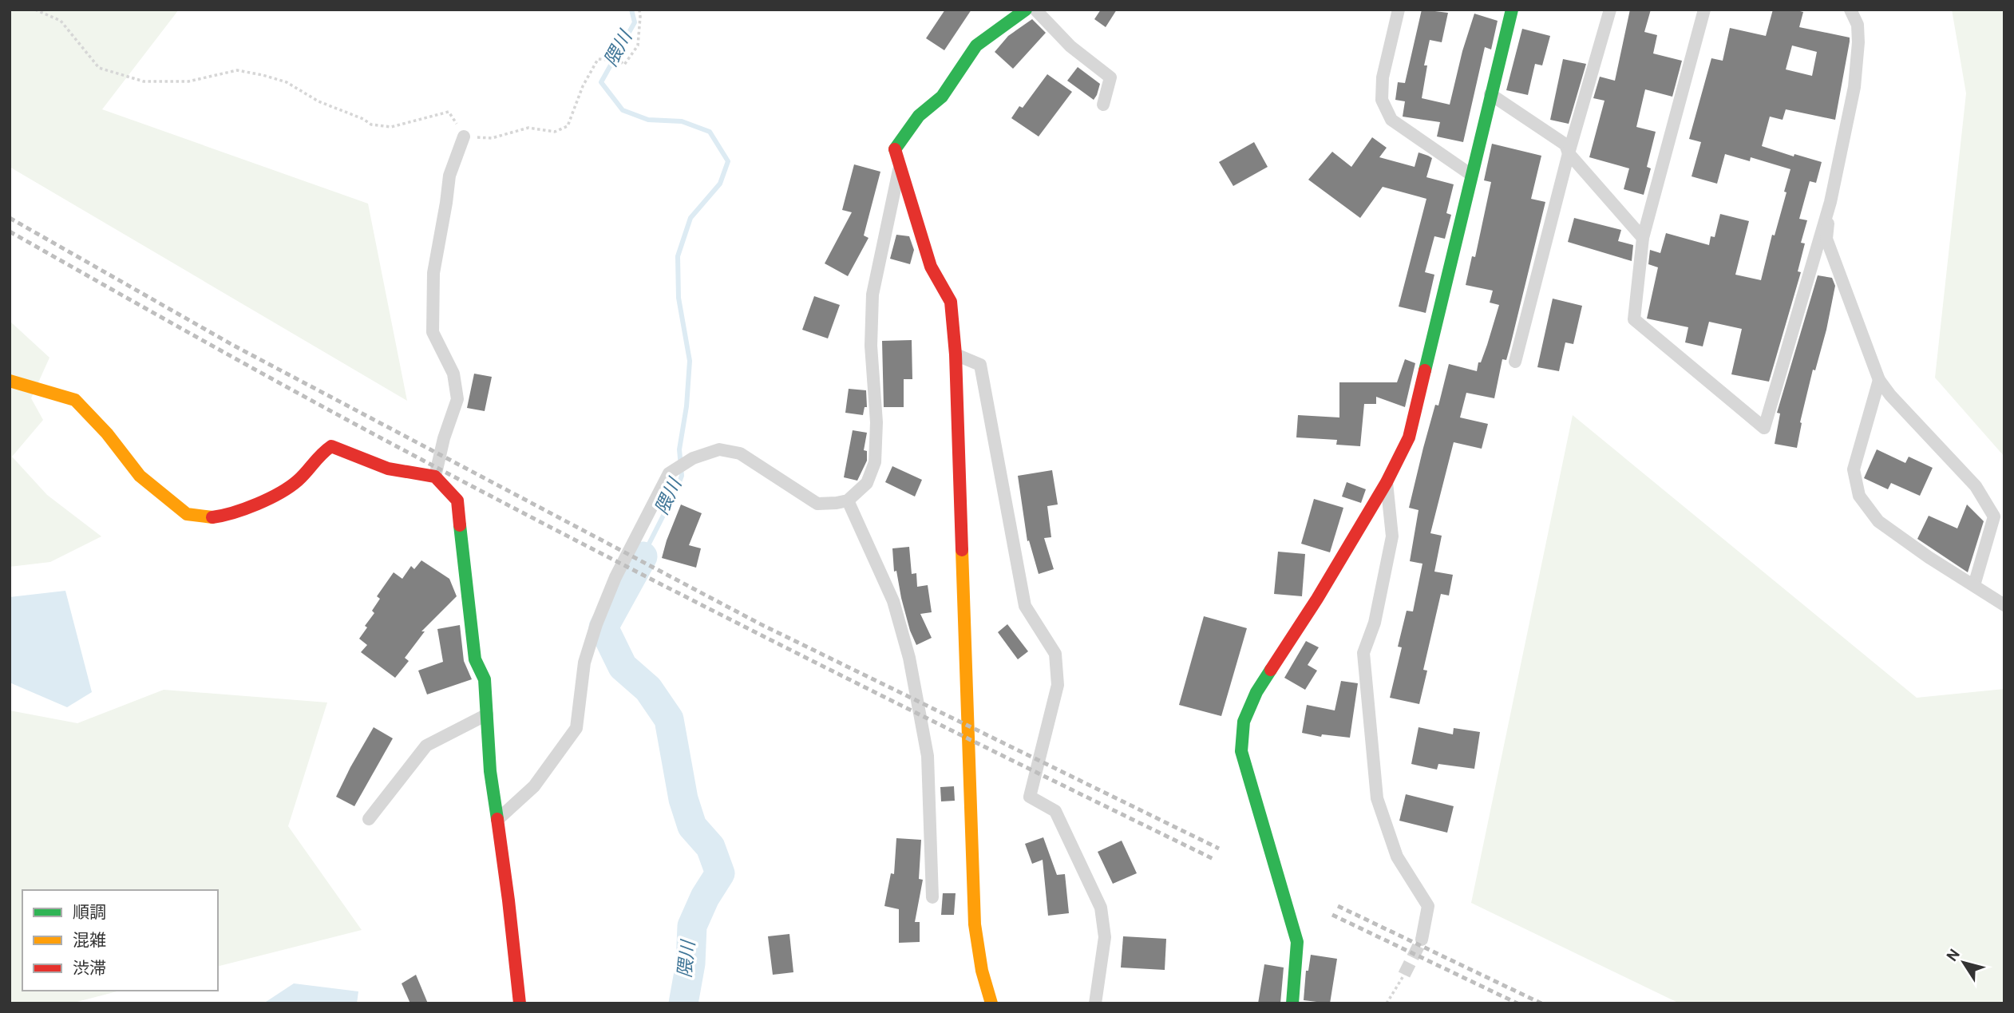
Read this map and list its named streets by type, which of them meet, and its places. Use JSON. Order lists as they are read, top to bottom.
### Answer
{
  "water": ["隈川"],
  "legend": ["順調", "混雑", "渋滞"],
  "north": "top left"
}
